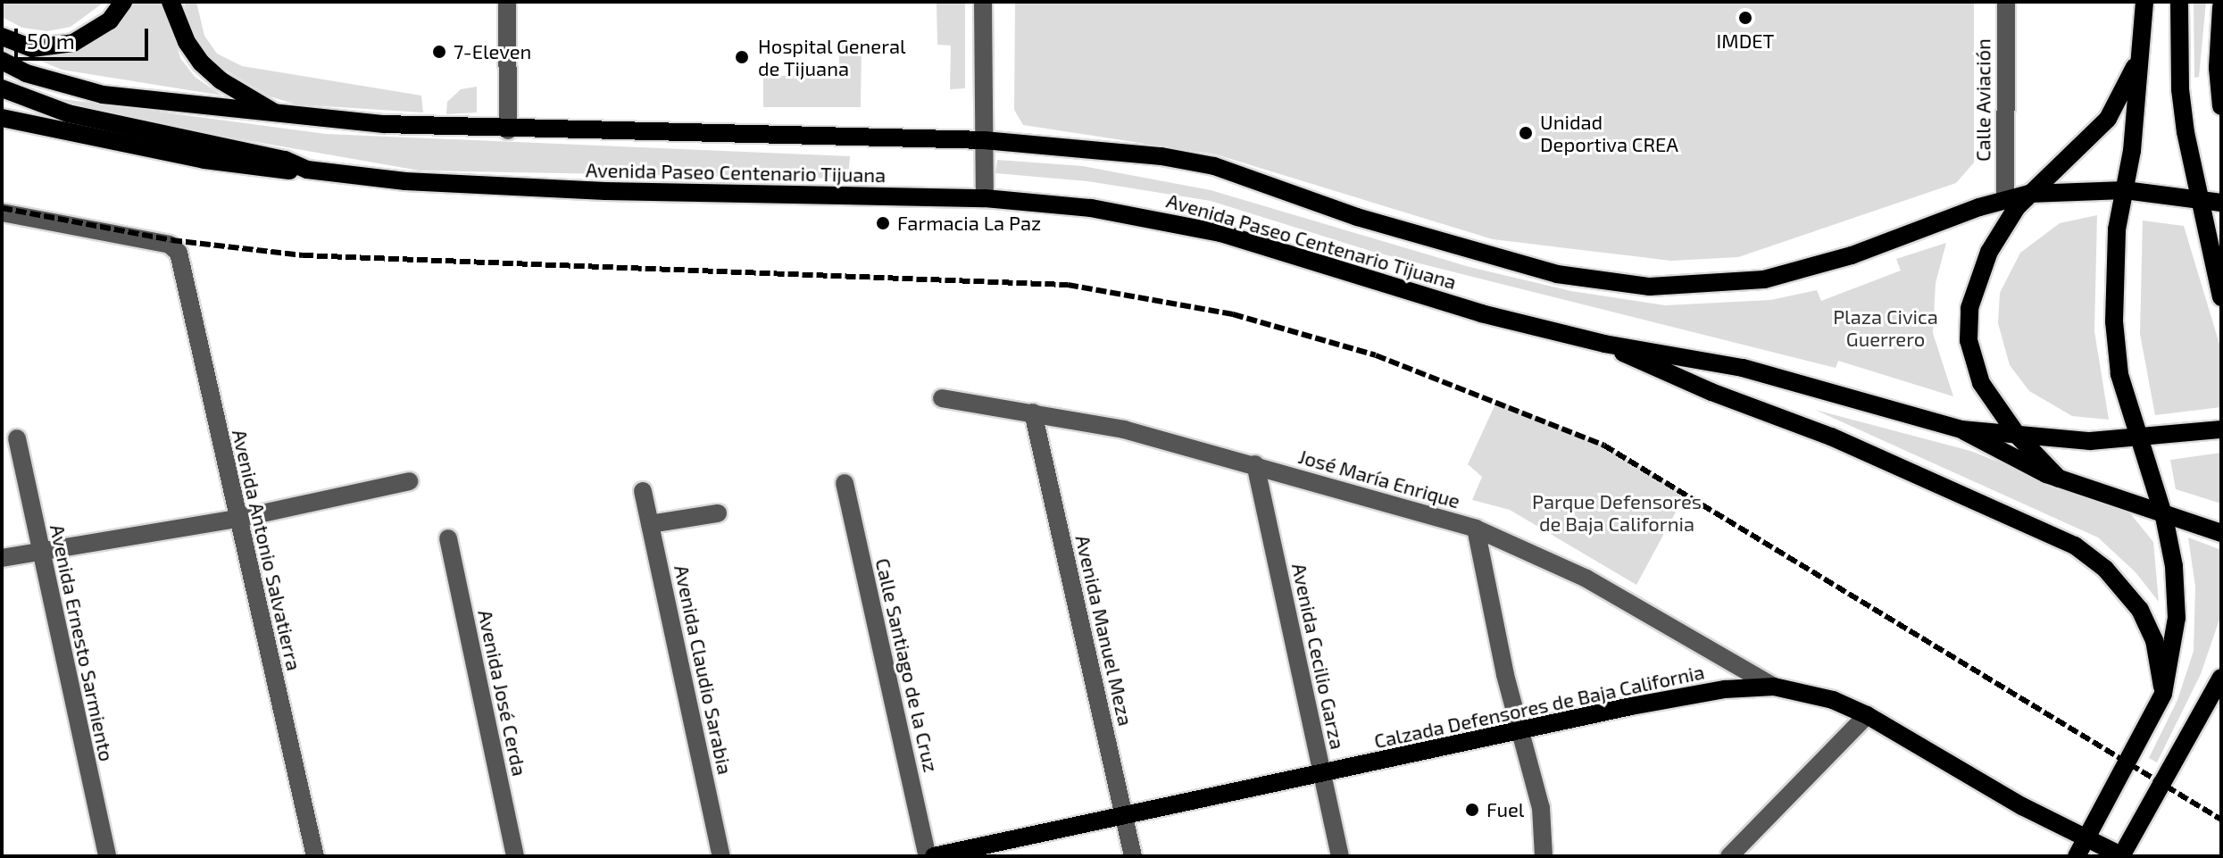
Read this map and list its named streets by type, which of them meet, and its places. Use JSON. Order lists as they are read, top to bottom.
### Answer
{
  "streets": {
    "main road": ["Avenida Paseo Centenario Tijuana", "Calzada Defensores de Baja California"],
    "street": [
      "Calle Aviación",
      "José María Enrique",
      "Avenida Antonio Salvatierra",
      "Avenida Manuel Meza",
      "Avenida Ernesto Sarmiento",
      "Avenida Cecilio Garza",
      "Calle Santiago de la Cruz",
      "Avenida Claudio Sarabia",
      "Avenida José Cerda"
    ]
  },
  "crossings": [
    ["Calle Aviación", "Avenida Paseo Centenario Tijuana"],
    ["José María Enrique", "Avenida Manuel Meza"],
    ["José María Enrique", "Avenida Cecilio Garza"],
    ["José María Enrique", "Calzada Defensores de Baja California"],
    ["Avenida Manuel Meza", "Calzada Defensores de Baja California"],
    ["Avenida Cecilio Garza", "Calzada Defensores de Baja California"]
  ],
  "parks": ["Plaza Civica Guerrero", "Parque Defensores de Baja California"],
  "places": [
    "IMDET",
    "7-Eleven",
    "Hospital General de Tijuana",
    "Unidad Deportiva CREA",
    "Farmacia La Paz",
    "Fuel"
  ],
  "scale_bar": "50 m"
}
